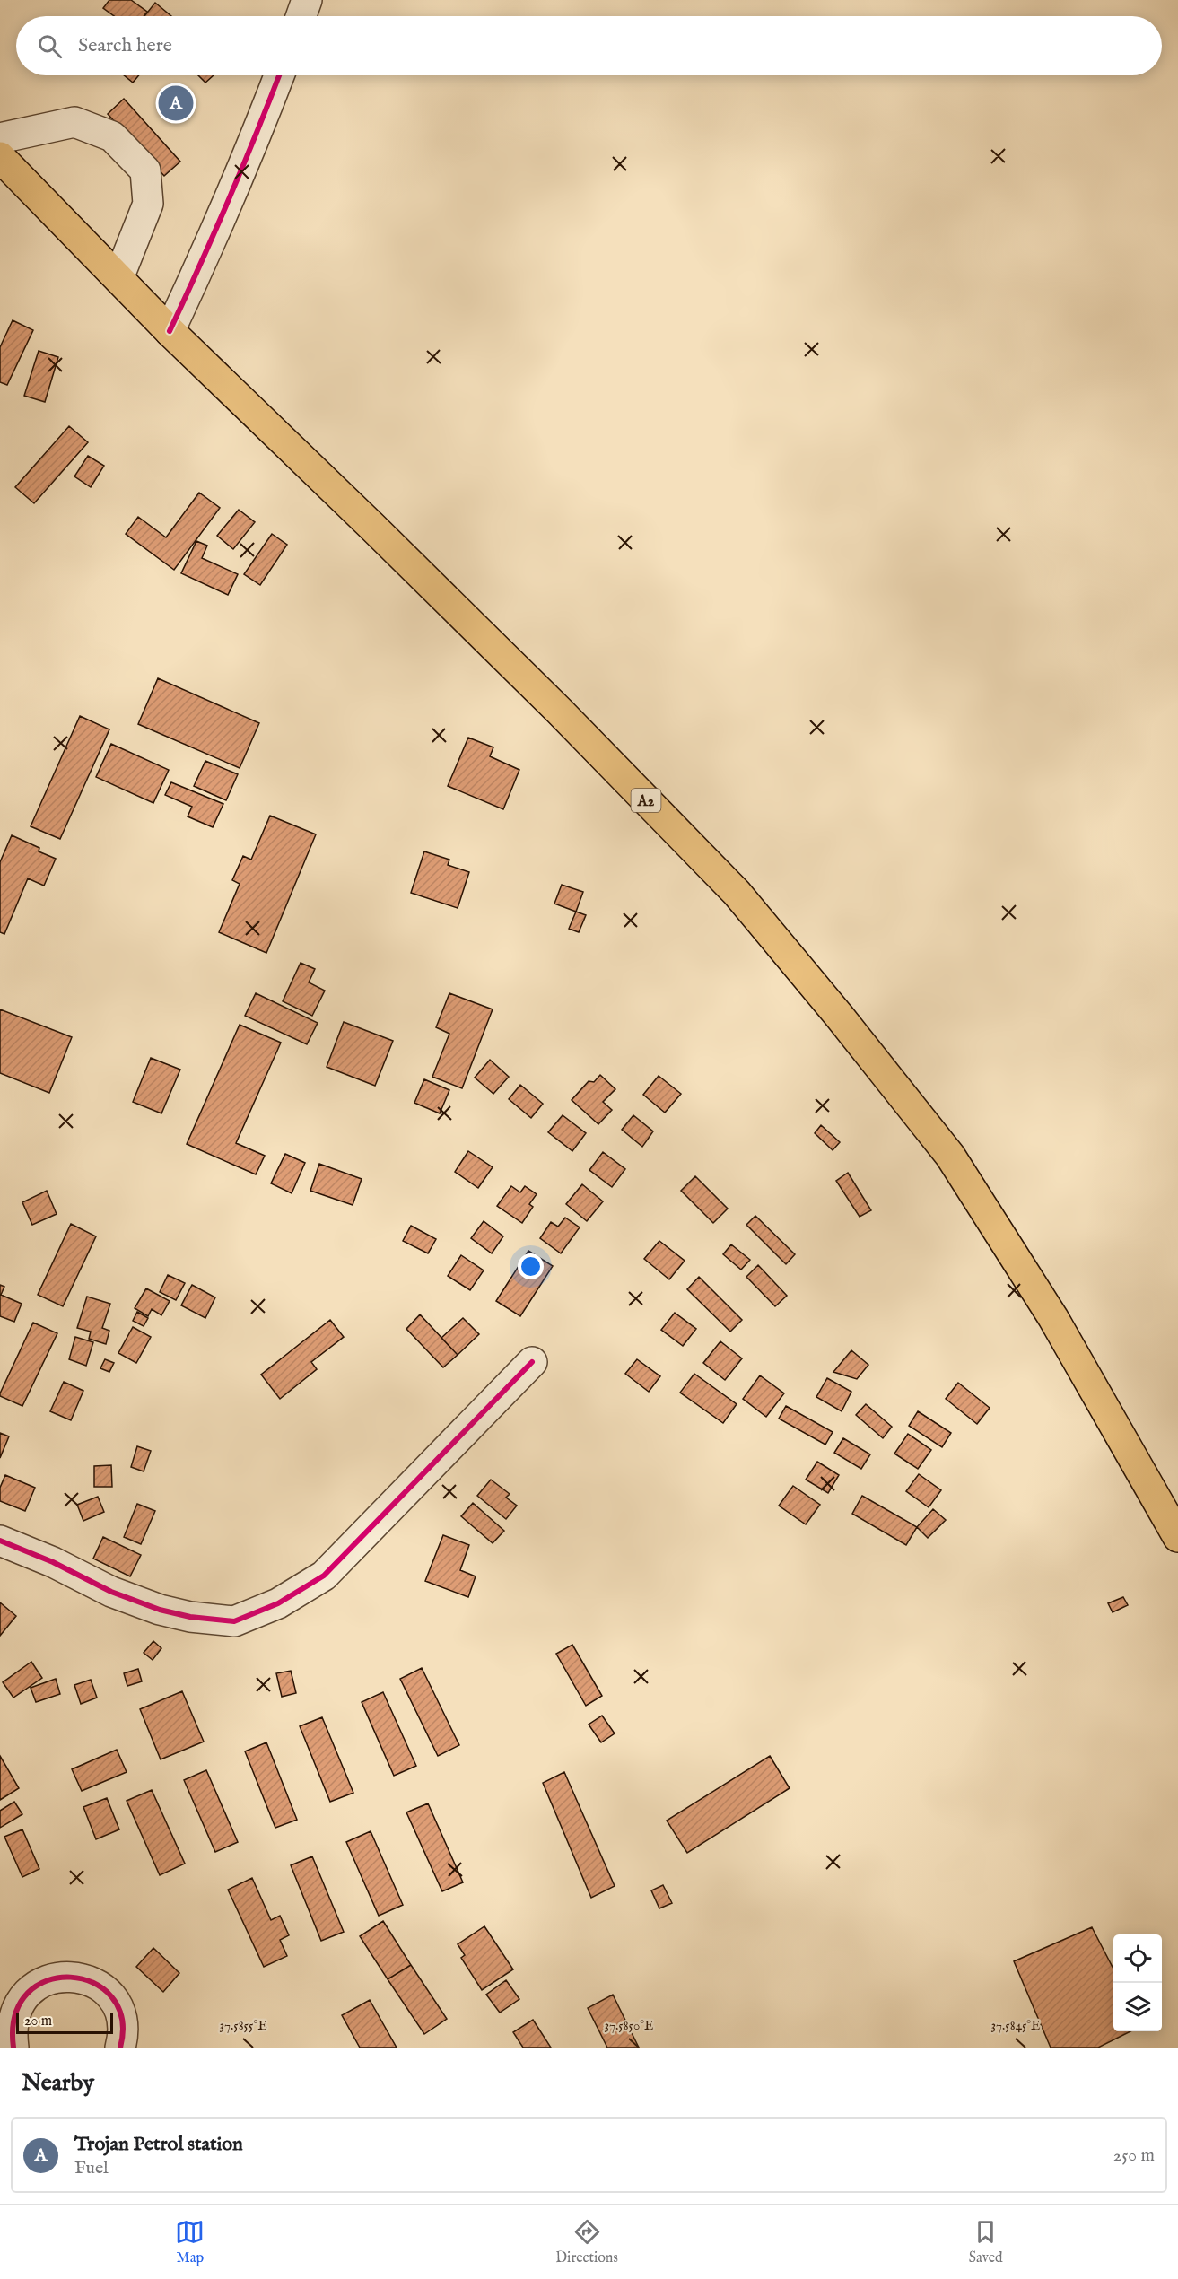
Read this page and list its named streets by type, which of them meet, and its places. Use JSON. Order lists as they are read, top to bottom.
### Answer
{
  "streets": {
    "highway": ["A2"]
  },
  "scale_bar": "20 m",
  "page": {
    "search": "Search here",
    "pins": "A",
    "scale": "20 m",
    "heading": "Nearby",
    "list": [
      {
        "mark": "A",
        "name": "Trojan Petrol station",
        "note": "Fuel",
        "value": "250 m"
      }
    ],
    "nav": ["Map", "Directions", "Saved"]
  },
  "coordinates": ["37.5855°E", "37.5850°E", "37.5845°E"]
}
